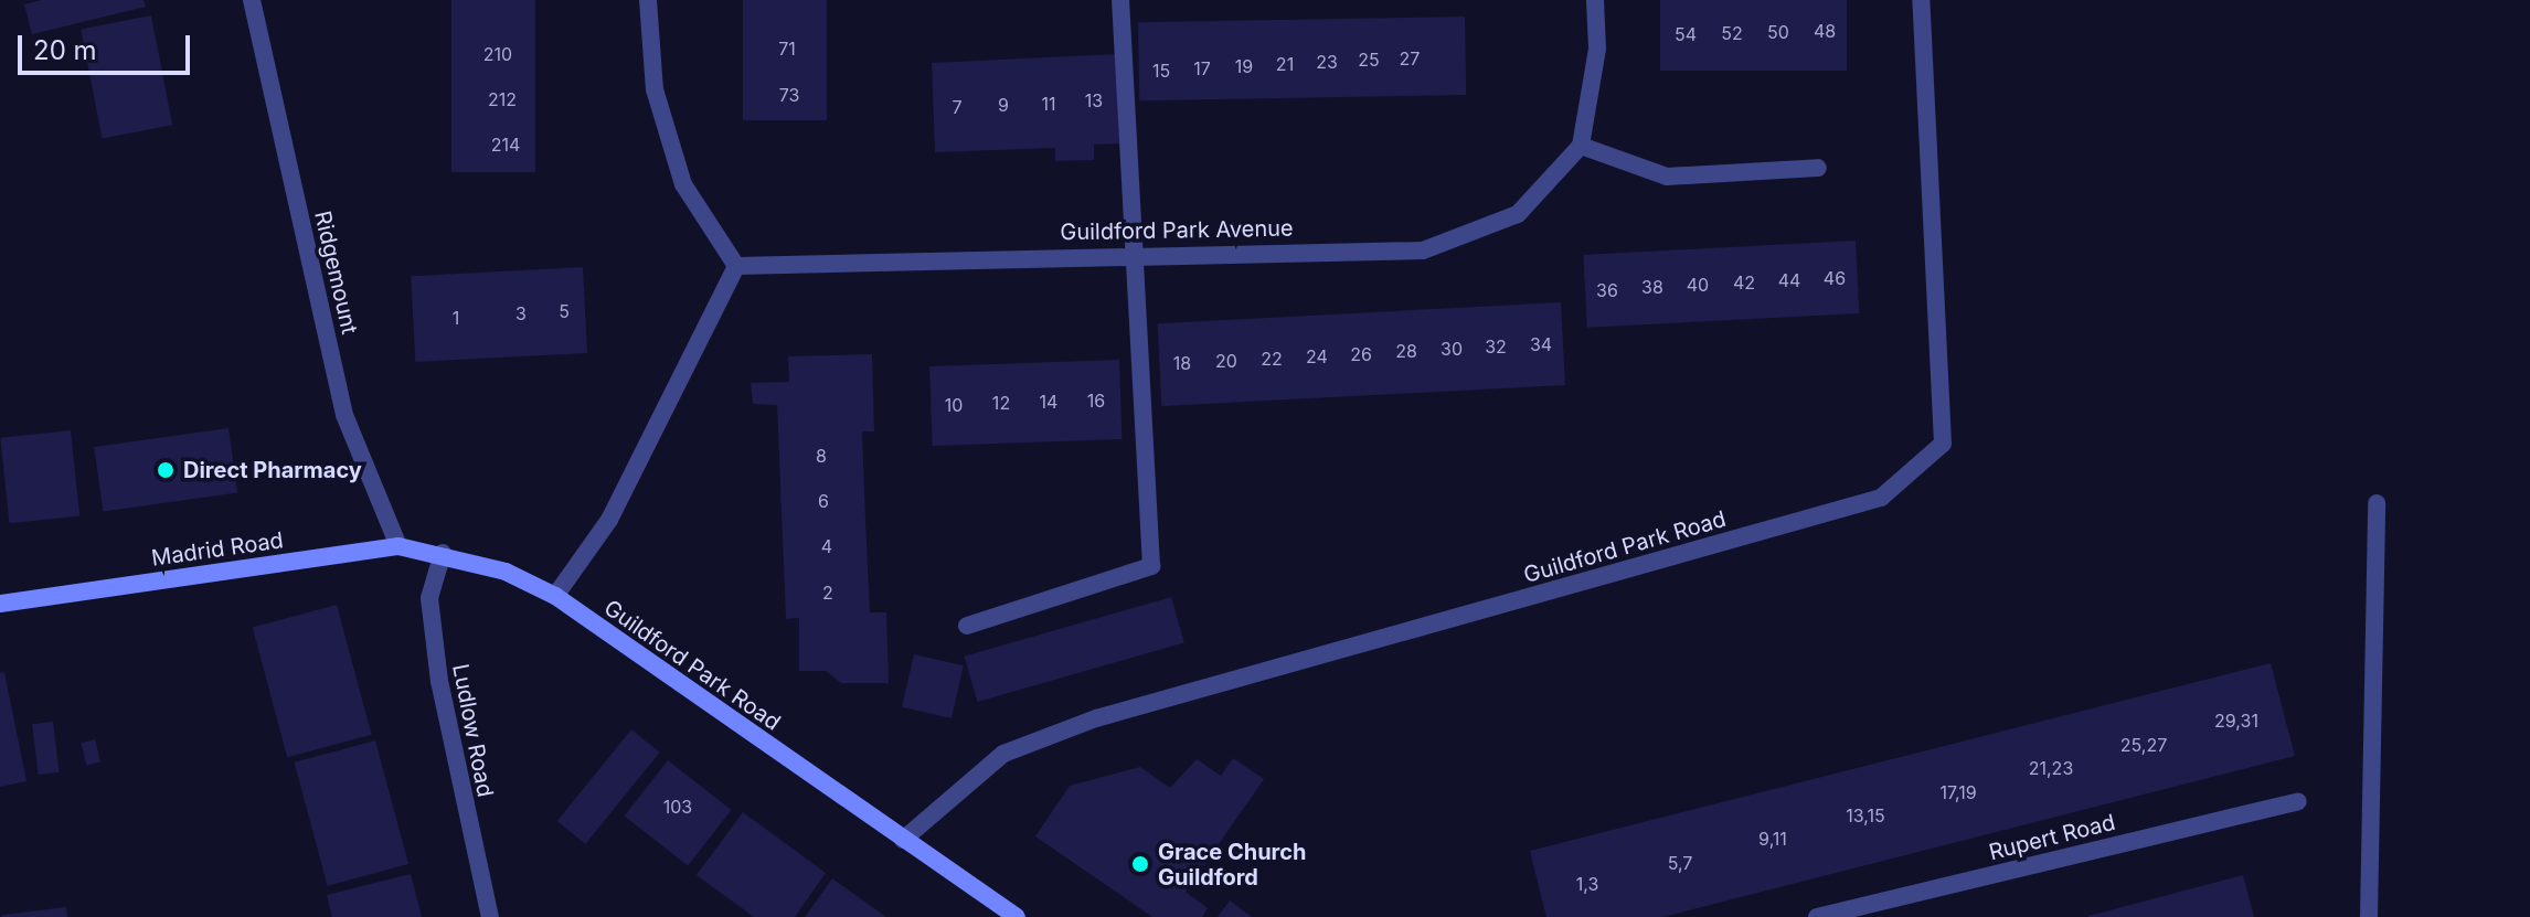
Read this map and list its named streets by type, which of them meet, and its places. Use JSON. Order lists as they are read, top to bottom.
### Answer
{
  "streets": {
    "street": [
      "Guildford Park Avenue",
      "Ridgemount",
      "Guildford Park Road",
      "Madrid Road",
      "Ludlow Road",
      "Rupert Road"
    ]
  },
  "crossings": [
    ["Ridgemount", "Madrid Road"],
    ["Guildford Park Road", "Madrid Road"],
    ["Guildford Park Road", "Ludlow Road"],
    ["Madrid Road", "Ludlow Road"]
  ],
  "places": ["Direct Pharmacy", "Grace Church Guildford"],
  "house_numbers": [
    "48",
    "50",
    "52",
    "54",
    "71",
    "210",
    "27",
    "25",
    "23",
    "21",
    "19",
    "17",
    "15",
    "73",
    "212",
    "13",
    "11",
    "9",
    "7",
    "214",
    "46",
    "44",
    "42",
    "40",
    "38",
    "36",
    "5",
    "3",
    "1",
    "34",
    "32",
    "30",
    "28",
    "26",
    "24",
    "22",
    "20",
    "18",
    "16",
    "14",
    "12",
    "10",
    "8",
    "6",
    "4",
    "2",
    "29,31",
    "25,27",
    "21,23",
    "17,19",
    "103",
    "13,15",
    "9,11",
    "5,7",
    "1,3"
  ],
  "scale_bar": "20 m"
}
